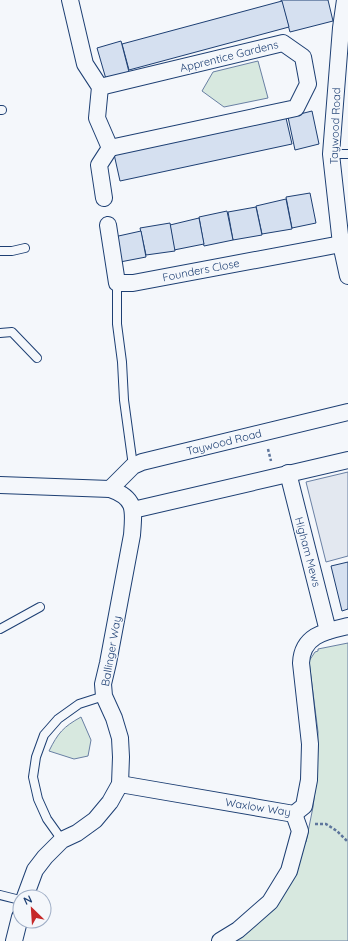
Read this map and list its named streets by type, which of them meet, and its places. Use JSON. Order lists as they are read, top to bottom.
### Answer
{
  "streets": {
    "street": [
      "Apprentice Gardens",
      "Taywood Road",
      "Founders Close",
      "Higham Mews",
      "Ballinger Way",
      "Waxlow Way"
    ]
  },
  "crossings": [
    ["Taywood Road", "Founders Close"],
    ["Higham Mews", "Waxlow Way"],
    ["Ballinger Way", "Waxlow Way"]
  ],
  "north": "top left"
}
